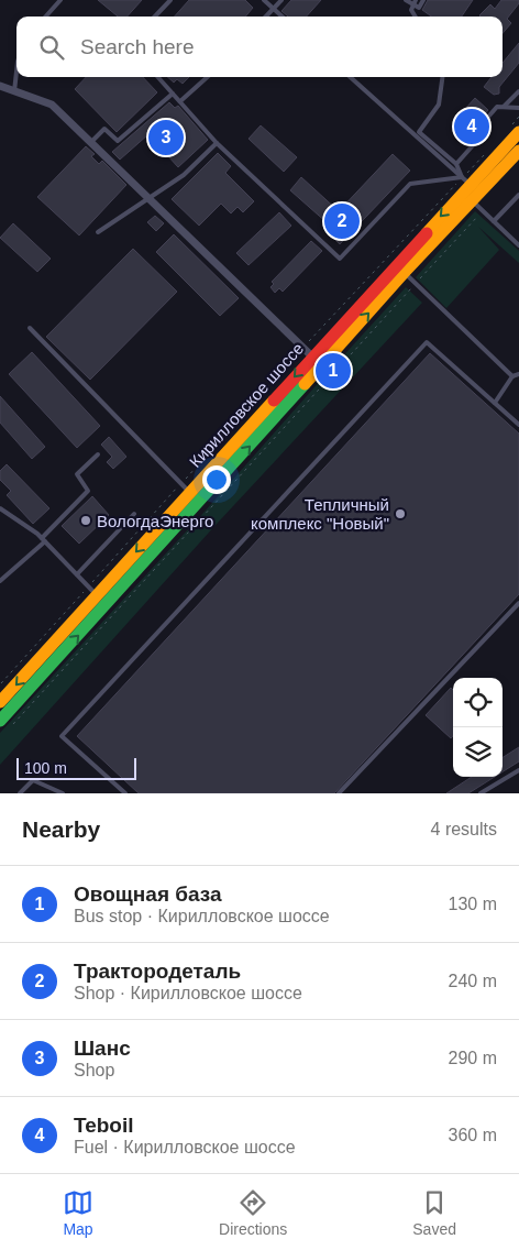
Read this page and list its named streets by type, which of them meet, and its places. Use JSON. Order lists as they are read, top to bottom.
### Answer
{
  "streets": {
    "main road": ["Кирилловское шоссе"]
  },
  "places": ["Тепличный комплекс \"Новый\"", "ВологдаЭнерго"],
  "scale_bar": "100 m",
  "page": {
    "search": "Search here",
    "pins": [
      "4",
      "3",
      "2",
      "1"
    ],
    "scale": "100 m",
    "heading": ["Nearby", "4 results"],
    "list": [
      {
        "mark": "1",
        "name": "Овощная база",
        "note": "Bus stop · Кирилловское шоссе",
        "value": "130 m"
      },
      {
        "mark": "2",
        "name": "Трактородеталь",
        "note": "Shop · Кирилловское шоссе",
        "value": "240 m"
      },
      {
        "mark": "3",
        "name": "Шанс",
        "note": "Shop",
        "value": "290 m"
      },
      {
        "mark": "4",
        "name": "Teboil",
        "note": "Fuel · Кирилловское шоссе",
        "value": "360 m"
      }
    ],
    "nav": ["Map", "Directions", "Saved"]
  }
}
